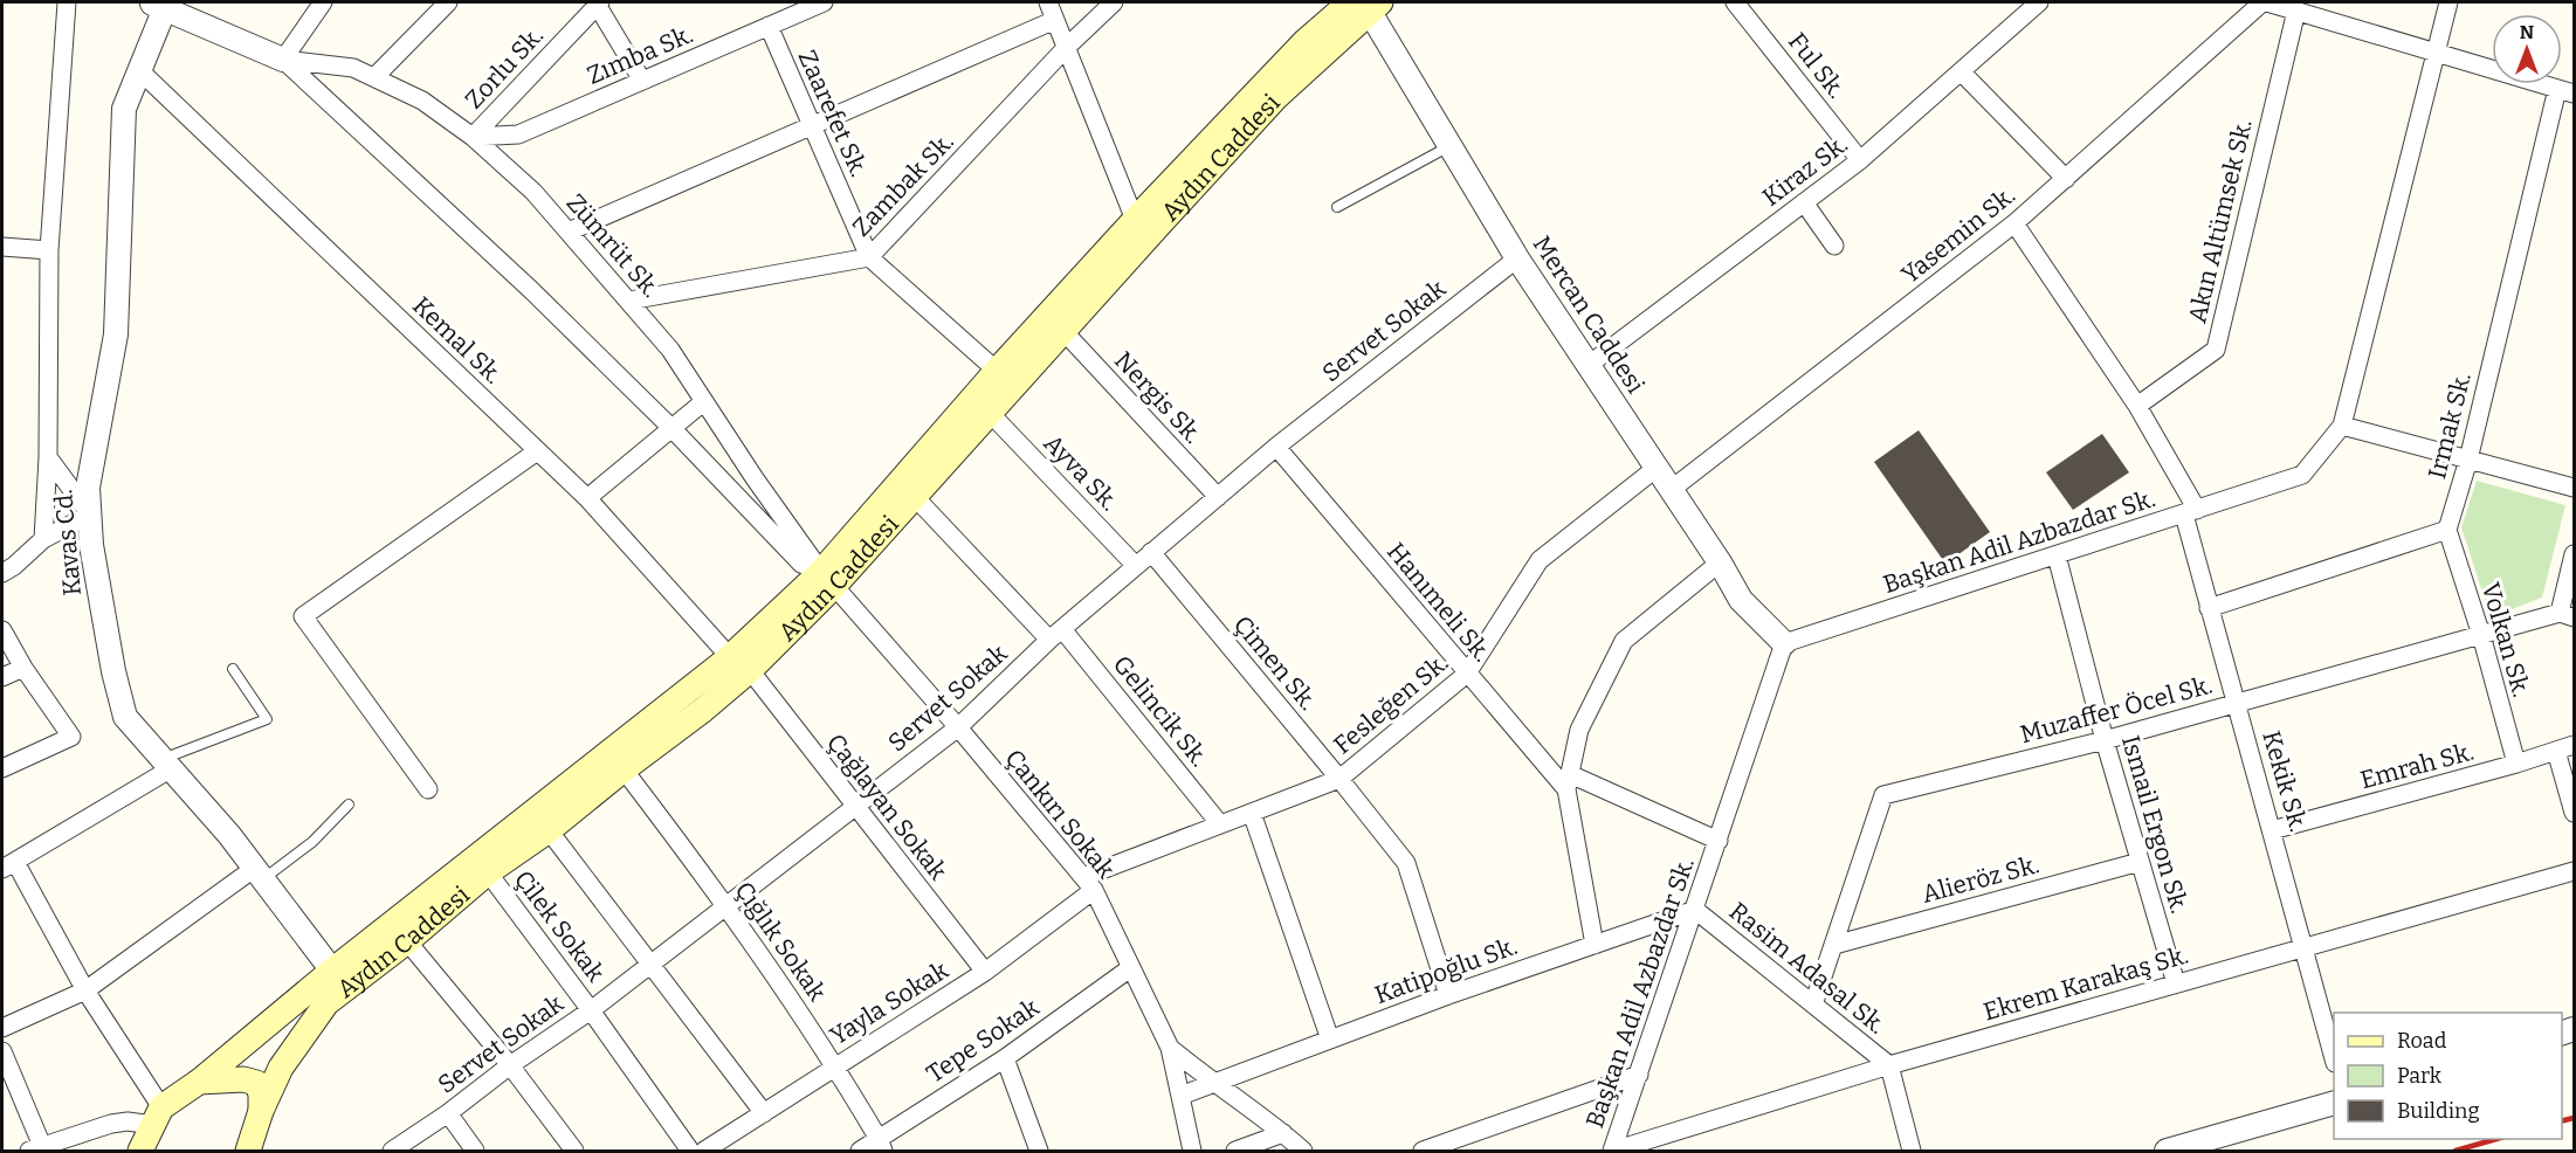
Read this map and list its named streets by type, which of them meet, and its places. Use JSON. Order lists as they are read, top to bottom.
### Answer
{
  "streets": {
    "main road": ["Aydın Caddesi"],
    "street": [
      "Zımba Sk.",
      "Ful Sk.",
      "Zorlu Sk.",
      "Zaarefet Sk.",
      "Kiraz Sk.",
      "Zambak Sk.",
      "Akın Altümsek Sk.",
      "Yasemin Sk.",
      "Zümrüt Sk.",
      "Mercan Caddesi",
      "Servet Sokak",
      "Kemal Sk.",
      "Nergis Sk.",
      "Irmak Sk.",
      "Ayva Sk.",
      "Başkan Adil Azbazdar Sk.",
      "Kavas Cd.",
      "Hanımeli Sk.",
      "Volkan Sk.",
      "Çimen Sk.",
      "Fesleğen Sk.",
      "Muzaffer Öcel Sk.",
      "Gelincik Sk.",
      "Emrah Sk.",
      "Kekik Sk.",
      "Çağlayan Sokak",
      "Çankırı Sokak",
      "Ismail Ergon Sk.",
      "Alieröz Sk.",
      "Çilek Sokak",
      "Çığlık Sokak",
      "Rasim Adasal Sk.",
      "Katipoğlu Sk.",
      "Ekrem Karakaş Sk.",
      "Yayla Sokak",
      "Tepe Sokak"
    ]
  },
  "crossings": [
    ["Zımba Sk.", "Zorlu Sk."],
    ["Zımba Sk.", "Zaarefet Sk."],
    ["Zımba Sk.", "Zümrüt Sk."],
    ["Ful Sk.", "Kiraz Sk."],
    ["Zorlu Sk.", "Zümrüt Sk."],
    ["Zaarefet Sk.", "Aydın Caddesi"],
    ["Zaarefet Sk.", "Zambak Sk."],
    ["Aydın Caddesi", "Zümrüt Sk."],
    ["Aydın Caddesi", "Mercan Caddesi"],
    ["Aydın Caddesi", "Kemal Sk."],
    ["Aydın Caddesi", "Nergis Sk."],
    ["Aydın Caddesi", "Ayva Sk."],
    ["Aydın Caddesi", "Kavas Cd."],
    ["Aydın Caddesi", "Gelincik Sk."],
    ["Aydın Caddesi", "Çağlayan Sokak"],
    ["Aydın Caddesi", "Çankırı Sokak"],
    ["Aydın Caddesi", "Çilek Sokak"],
    ["Aydın Caddesi", "Çığlık Sokak"],
    ["Kiraz Sk.", "Mercan Caddesi"],
    ["Zambak Sk.", "Zümrüt Sk."],
    ["Akın Altümsek Sk.", "Kekik Sk."],
    ["Yasemin Sk.", "Mercan Caddesi"],
    ["Yasemin Sk.", "Kekik Sk."],
    ["Zümrüt Sk.", "Çankırı Sokak"],
    ["Mercan Caddesi", "Servet Sokak"],
    ["Mercan Caddesi", "Başkan Adil Azbazdar Sk."],
    ["Mercan Caddesi", "Fesleğen Sk."],
    ["Servet Sokak", "Nergis Sk."],
    ["Servet Sokak", "Ayva Sk."],
    ["Servet Sokak", "Hanımeli Sk."],
    ["Servet Sokak", "Çimen Sk."],
    ["Servet Sokak", "Gelincik Sk."],
    ["Servet Sokak", "Çağlayan Sokak"],
    ["Servet Sokak", "Çankırı Sokak"],
    ["Servet Sokak", "Çilek Sokak"],
    ["Servet Sokak", "Çığlık Sokak"],
    ["Kemal Sk.", "Kavas Cd."],
    ["Kemal Sk.", "Çağlayan Sokak"],
    ["Irmak Sk.", "Volkan Sk."],
    ["Başkan Adil Azbazdar Sk.", "Kekik Sk."],
    ["Başkan Adil Azbazdar Sk.", "Ismail Ergon Sk."],
    ["Başkan Adil Azbazdar Sk.", "Rasim Adasal Sk."],
    ["Başkan Adil Azbazdar Sk.", "Katipoğlu Sk."],
    ["Başkan Adil Azbazdar Sk.", "Ekrem Karakaş Sk."],
    ["Hanımeli Sk.", "Fesleğen Sk."],
    ["Volkan Sk.", "Muzaffer Öcel Sk."],
    ["Volkan Sk.", "Emrah Sk."],
    ["Çimen Sk.", "Fesleğen Sk."],
    ["Çimen Sk.", "Katipoğlu Sk."],
    ["Fesleğen Sk.", "Gelincik Sk."],
    ["Fesleğen Sk.", "Çankırı Sokak"],
    ["Fesleğen Sk.", "Yayla Sokak"],
    ["Muzaffer Öcel Sk.", "Kekik Sk."],
    ["Muzaffer Öcel Sk.", "Ismail Ergon Sk."],
    ["Muzaffer Öcel Sk.", "Alieröz Sk."],
    ["Muzaffer Öcel Sk.", "Rasim Adasal Sk."],
    ["Emrah Sk.", "Kekik Sk."],
    ["Kekik Sk.", "Ekrem Karakaş Sk."],
    ["Çağlayan Sokak", "Yayla Sokak"],
    ["Çankırı Sokak", "Katipoğlu Sk."],
    ["Çankırı Sokak", "Yayla Sokak"],
    ["Çankırı Sokak", "Tepe Sokak"],
    ["Ismail Ergon Sk.", "Alieröz Sk."],
    ["Ismail Ergon Sk.", "Ekrem Karakaş Sk."],
    ["Çığlık Sokak", "Yayla Sokak"],
    ["Çığlık Sokak", "Tepe Sokak"],
    ["Rasim Adasal Sk.", "Katipoğlu Sk."],
    ["Rasim Adasal Sk.", "Ekrem Karakaş Sk."]
  ],
  "legend": ["Road", "Park", "Building"],
  "north": "top"
}
